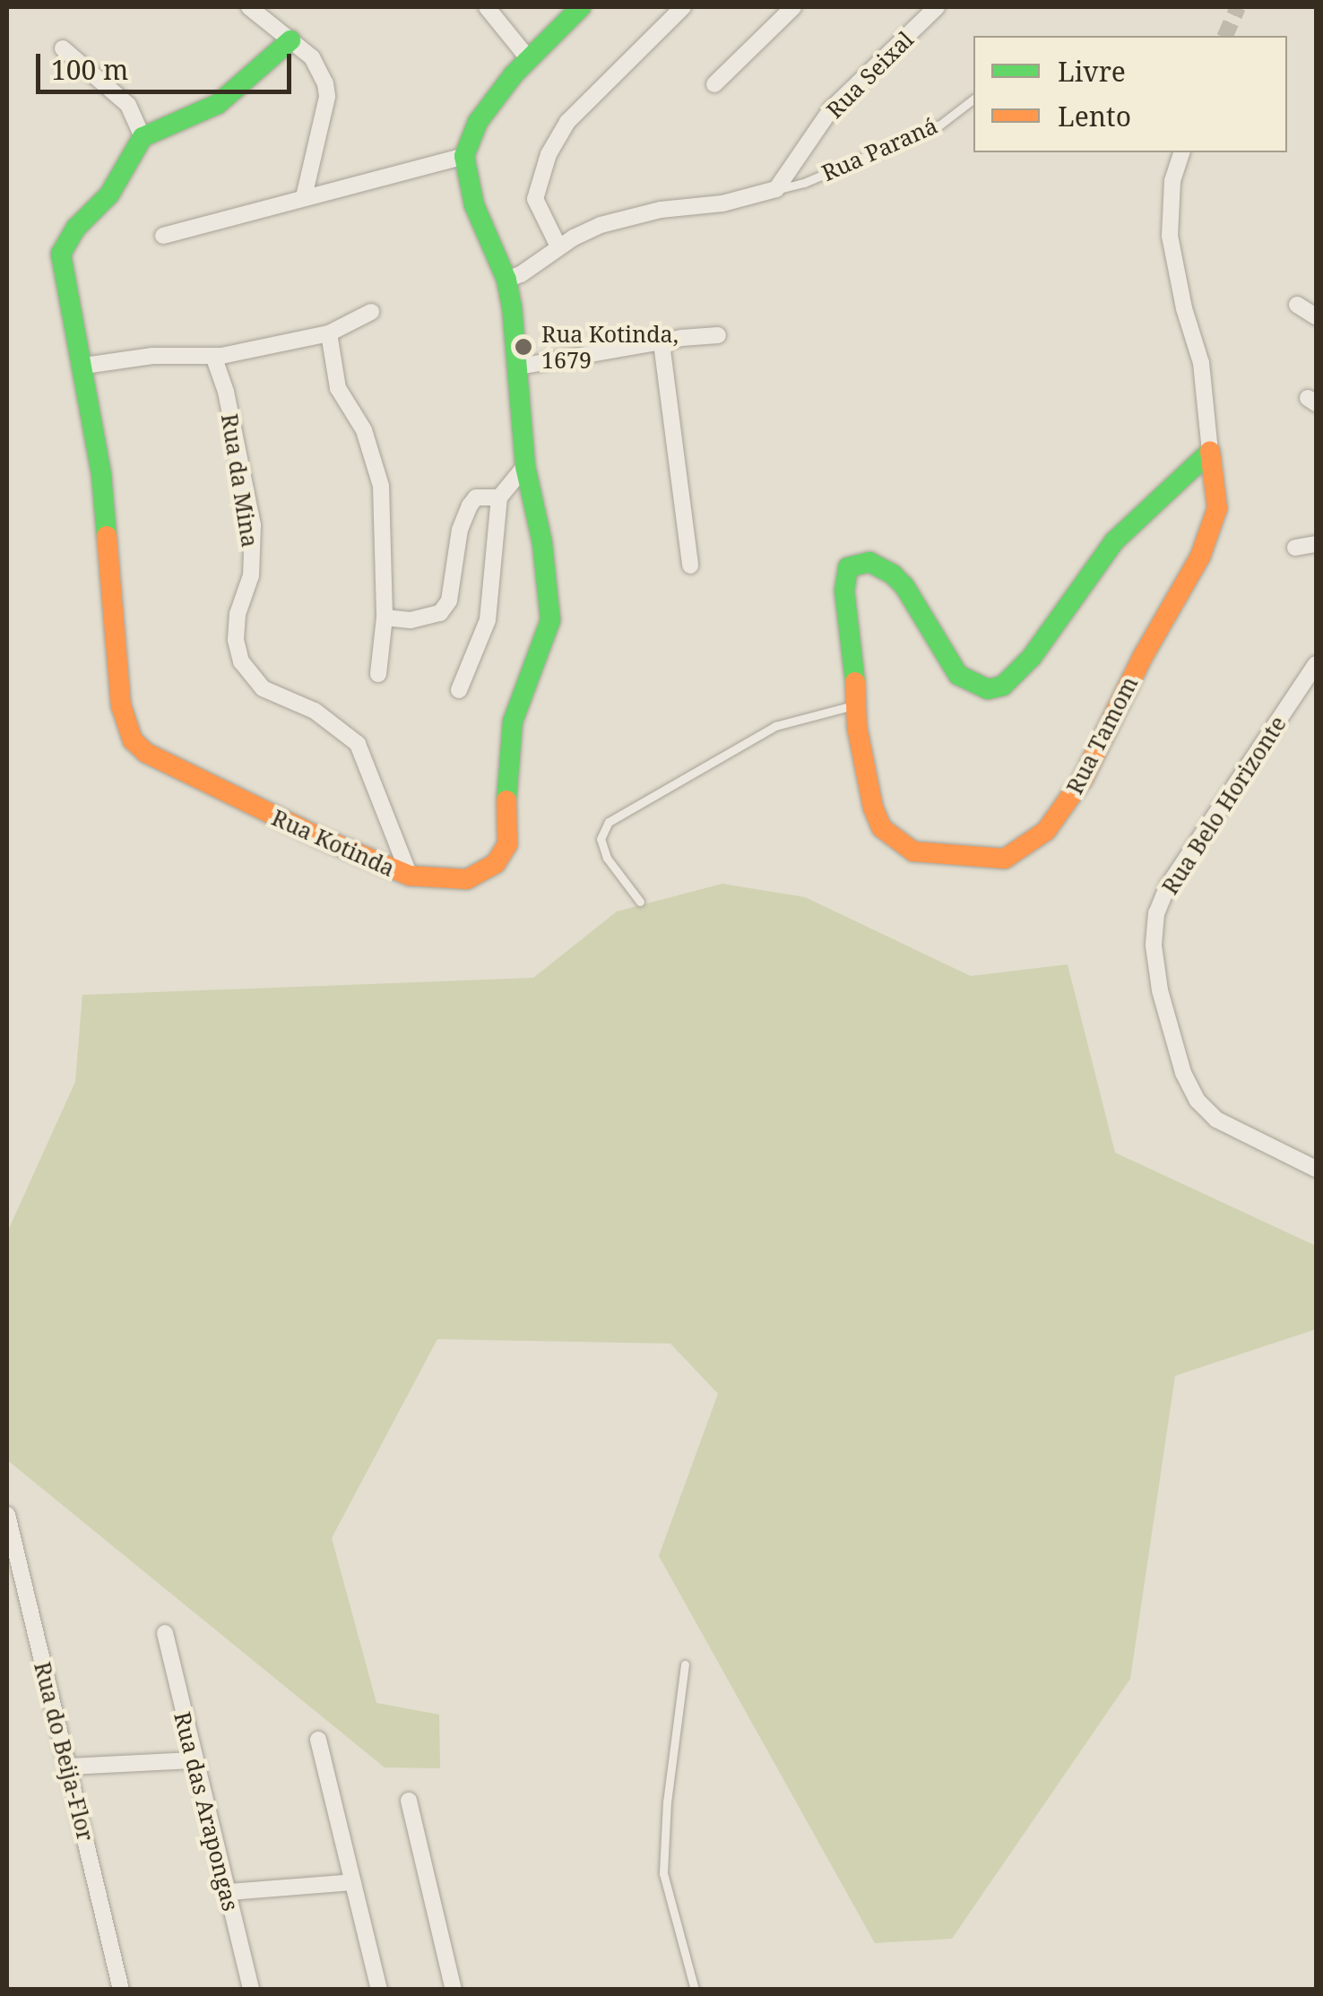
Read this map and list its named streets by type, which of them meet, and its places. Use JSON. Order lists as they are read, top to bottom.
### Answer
{
  "streets": {
    "street": [
      "Rua Seixal",
      "Rua da Mina",
      "Rua Tamom",
      "Rua Belo Horizonte",
      "Rua Kotinda",
      "Rua do Beija-Flor",
      "Rua das Arapongas"
    ],
    "lane": ["Rua Paraná"]
  },
  "crossings": [
    ["Rua Seixal", "Rua Paraná"],
    ["Rua da Mina", "Rua Kotinda"]
  ],
  "places": ["Rua Kotinda, 1679"],
  "legend": ["Livre", "Lento"],
  "scale_bar": "100 m"
}
